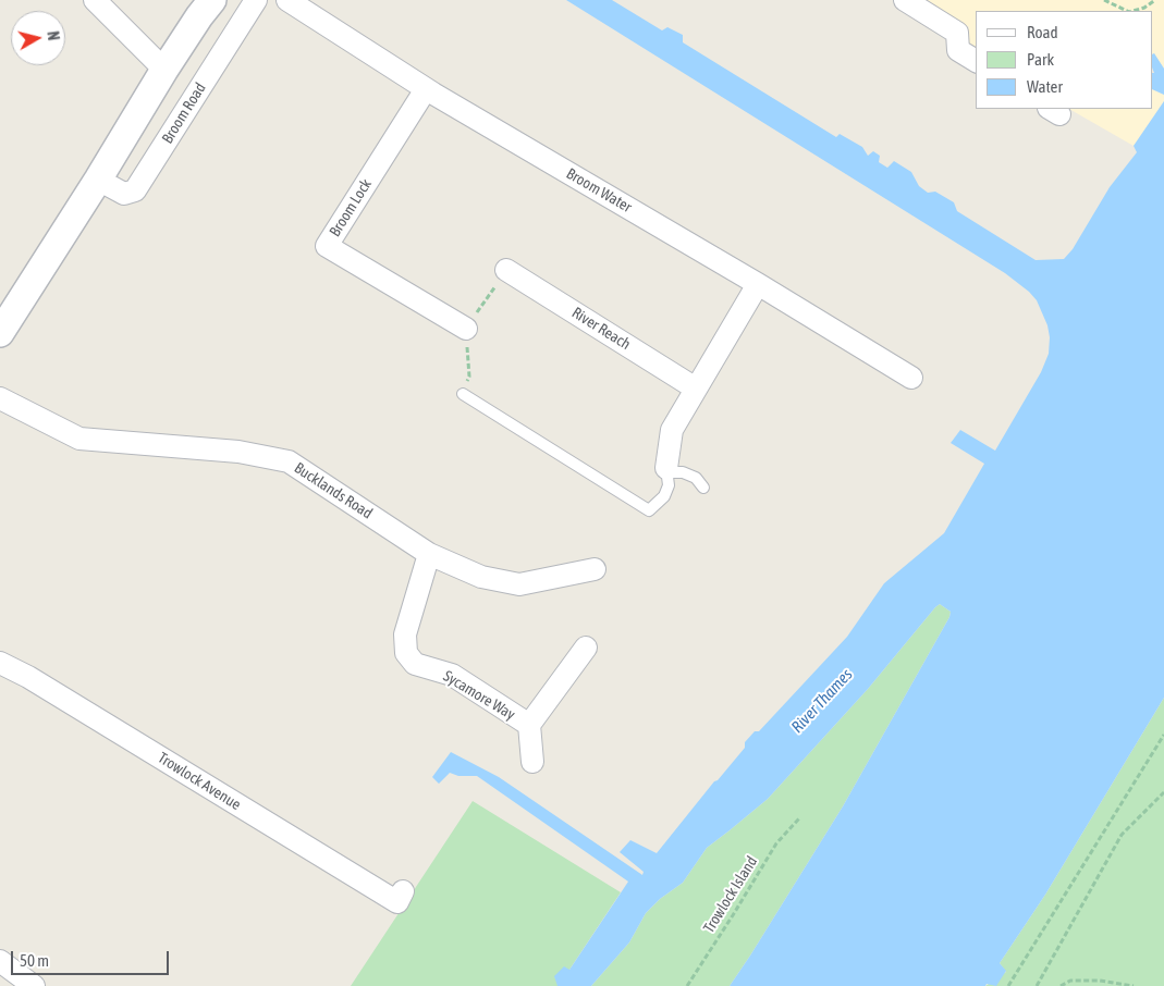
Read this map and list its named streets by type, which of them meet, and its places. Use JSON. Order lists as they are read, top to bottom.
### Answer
{
  "streets": {
    "street": [
      "Broom Road",
      "Broom Water",
      "Broom Lock",
      "River Reach",
      "Bucklands Road",
      "Sycamore Way",
      "Trowlock Avenue"
    ],
    "path": ["Trowlock Island"]
  },
  "crossings": [
    ["Broom Water", "Broom Lock"],
    ["Bucklands Road", "Sycamore Way"]
  ],
  "water": ["River Thames"],
  "legend": ["Road", "Park", "Water"],
  "scale_bar": "50 m",
  "north": "right"
}
